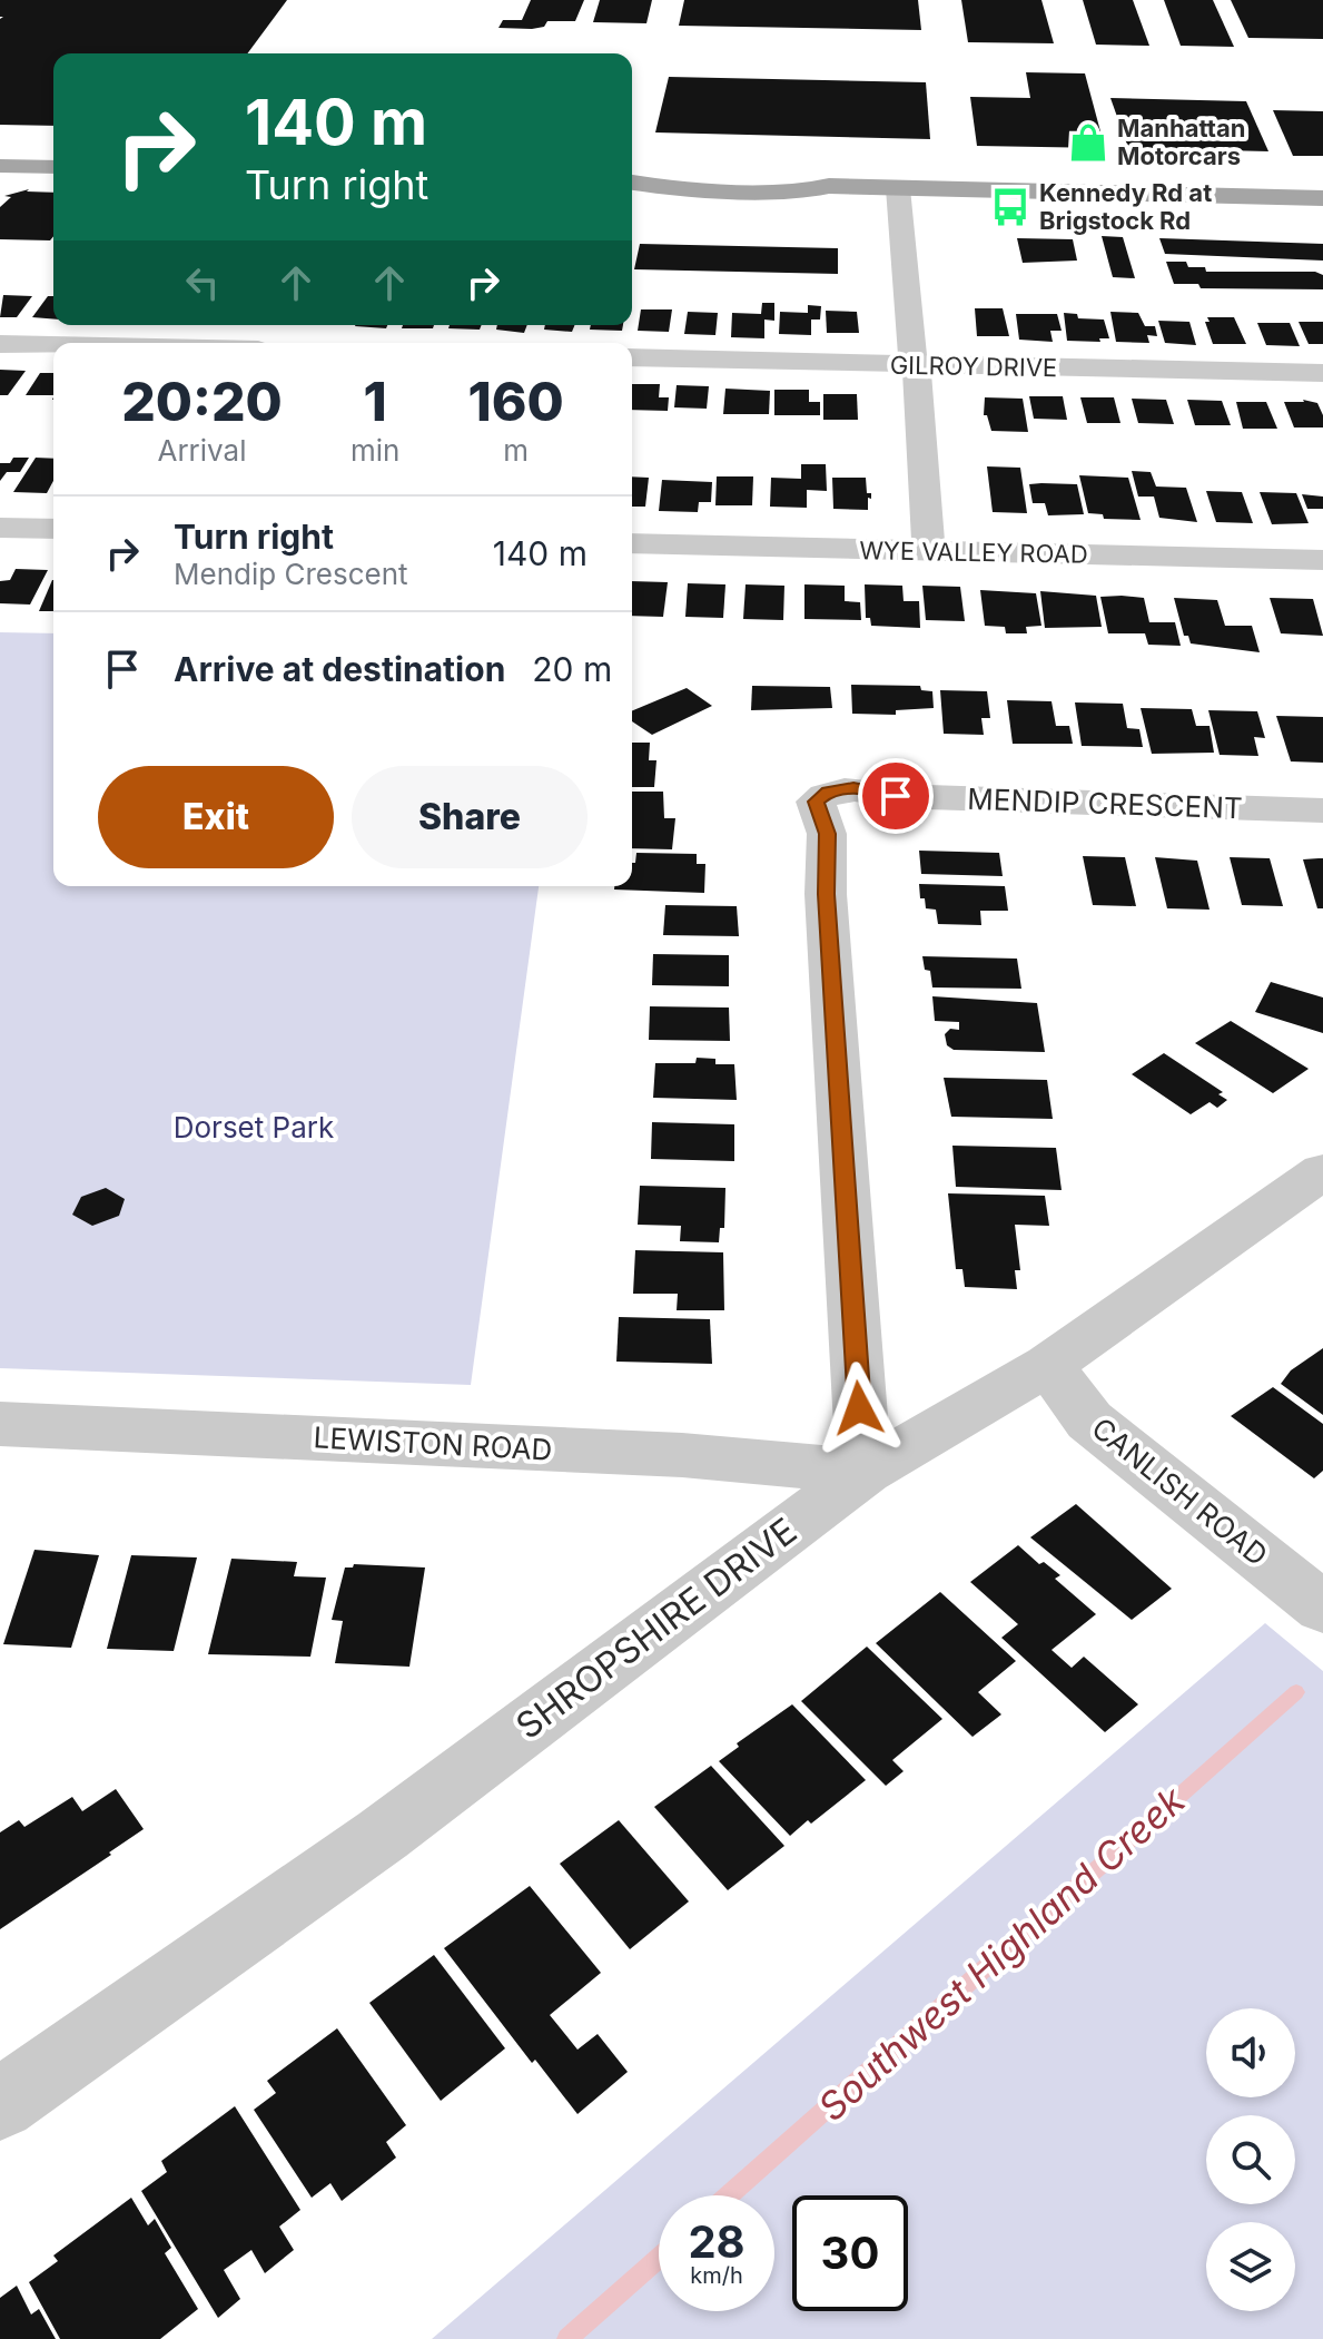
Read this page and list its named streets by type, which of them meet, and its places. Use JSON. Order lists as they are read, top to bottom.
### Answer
{
  "streets": {
    "street": [
      "GILROY DRIVE",
      "WYE VALLEY ROAD",
      "MENDIP CRESCENT",
      "LEWISTON ROAD",
      "CANLISH ROAD",
      "SHROPSHIRE DRIVE"
    ]
  },
  "crossings": [
    ["MENDIP CRESCENT", "LEWISTON ROAD"],
    ["MENDIP CRESCENT", "SHROPSHIRE DRIVE"],
    ["LEWISTON ROAD", "SHROPSHIRE DRIVE"],
    ["CANLISH ROAD", "SHROPSHIRE DRIVE"]
  ],
  "water": ["Southwest Highland Creek"],
  "parks": ["Dorset Park"],
  "places": {
    "shop": ["Manhattan Motorcars"],
    "bus stop": ["Kennedy Rd at Brigstock Rd"]
  },
  "page": {
    "turn": ["140 m", "Turn right"],
    "eta": [
      "20:20",
      "Arrival",
      "1",
      "min",
      "160",
      "m"
    ],
    "list": [
      {
        "name": "Turn right",
        "note": "Mendip Crescent",
        "value": "140 m"
      },
      {
        "name": "Arrive at destination",
        "value": "20 m"
      }
    ],
    "buttons": ["Exit", "Share"],
    "speed": "28 km/h",
    "limit": "30"
  }
}
